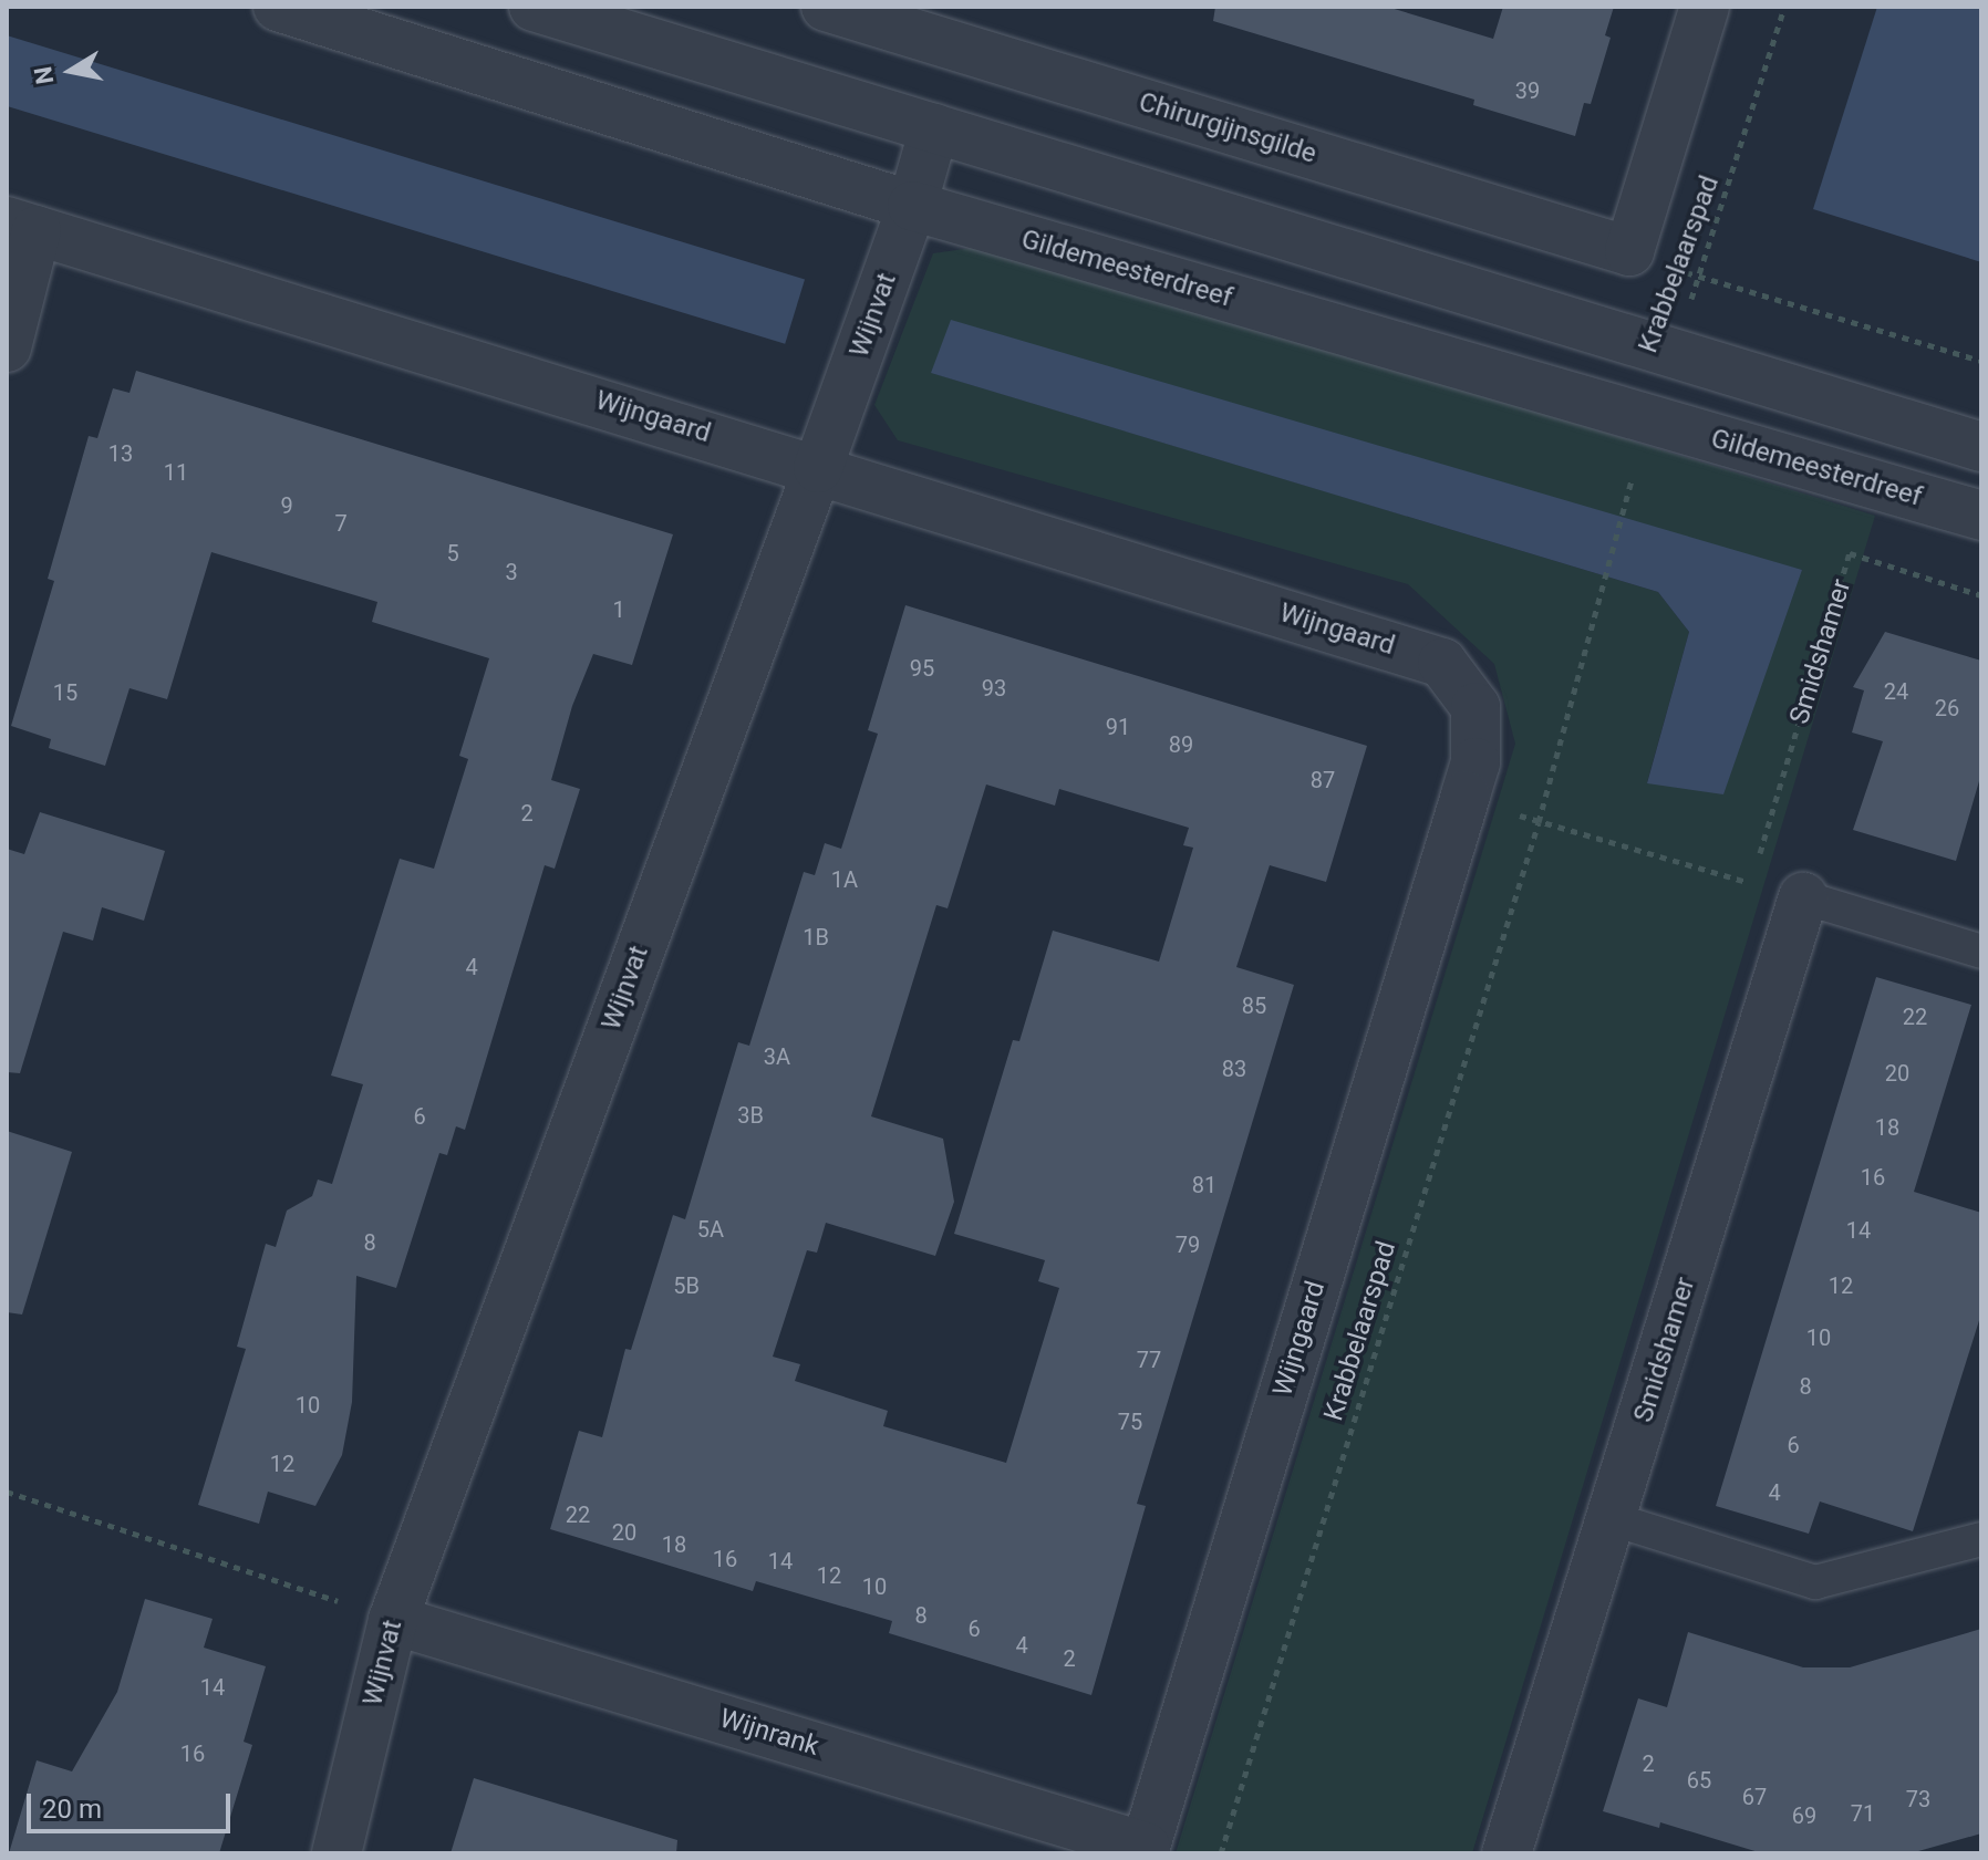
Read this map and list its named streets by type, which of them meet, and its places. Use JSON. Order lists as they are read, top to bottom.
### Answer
{
  "streets": {
    "street": [
      "Chirurgijnsgilde",
      "Gildemeesterdreef",
      "Wijnvat",
      "Wijngaard",
      "Smidshamer",
      "Wijnrank"
    ],
    "path": ["Krabbelaarspad"]
  },
  "crossings": [
    ["Krabbelaarspad", "Gildemeesterdreef"],
    ["Gildemeesterdreef", "Wijnvat"],
    ["Wijnvat", "Wijngaard"],
    ["Wijnvat", "Wijnrank"],
    ["Wijngaard", "Wijnrank"]
  ],
  "house_numbers": [
    "39",
    "13",
    "11",
    "9",
    "7",
    "5",
    "3",
    "1",
    "95",
    "93",
    "24",
    "15",
    "26",
    "91",
    "89",
    "87",
    "2",
    "1A",
    "1B",
    "4",
    "85",
    "22",
    "3A",
    "83",
    "20",
    "3B",
    "6",
    "18",
    "16",
    "81",
    "5A",
    "14",
    "8",
    "79",
    "5B",
    "12",
    "10",
    "77",
    "8",
    "10",
    "75",
    "6",
    "12",
    "4",
    "22",
    "20",
    "18",
    "16",
    "14",
    "12",
    "10",
    "8",
    "6",
    "4",
    "2",
    "14",
    "16",
    "2",
    "65",
    "67",
    "73",
    "71",
    "69"
  ],
  "scale_bar": "20 m",
  "north": "left"
}
